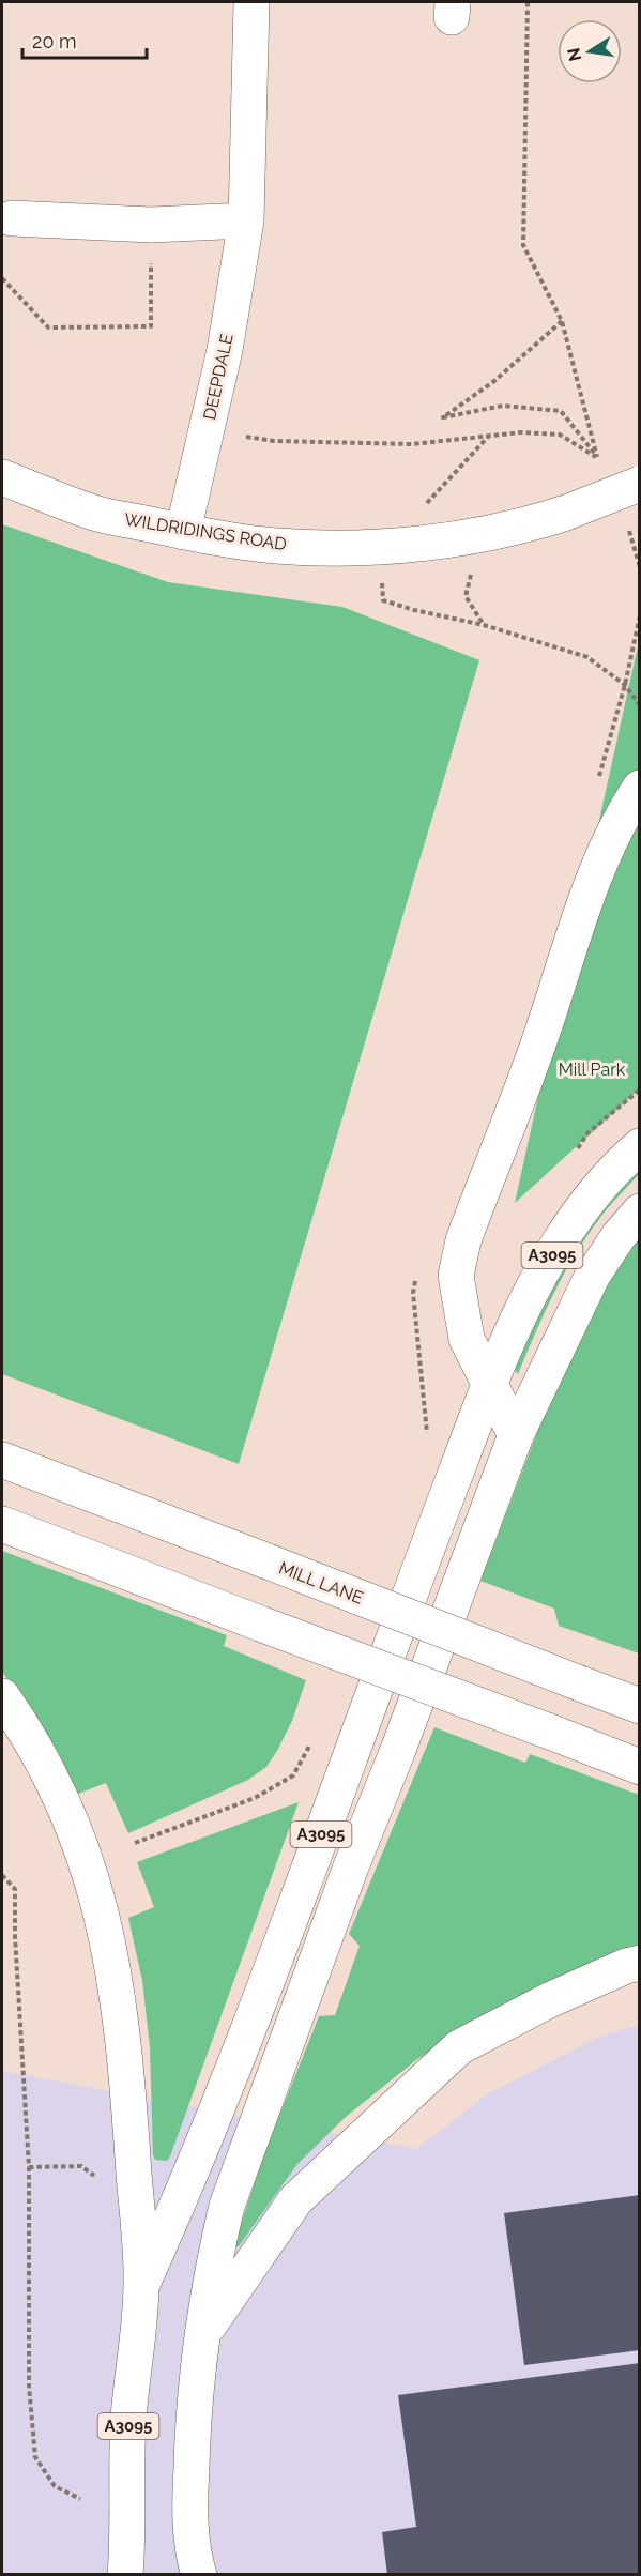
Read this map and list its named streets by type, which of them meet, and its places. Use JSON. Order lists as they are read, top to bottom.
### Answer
{
  "streets": {
    "main road": [
      "DEEPDALE",
      "WILDRIDINGS ROAD",
      "A3095",
      "MILL LANE"
    ]
  },
  "crossings": [
    ["DEEPDALE", "WILDRIDINGS ROAD"]
  ],
  "parks": ["Mill Park"],
  "scale_bar": "20 m",
  "north": "left"
}
